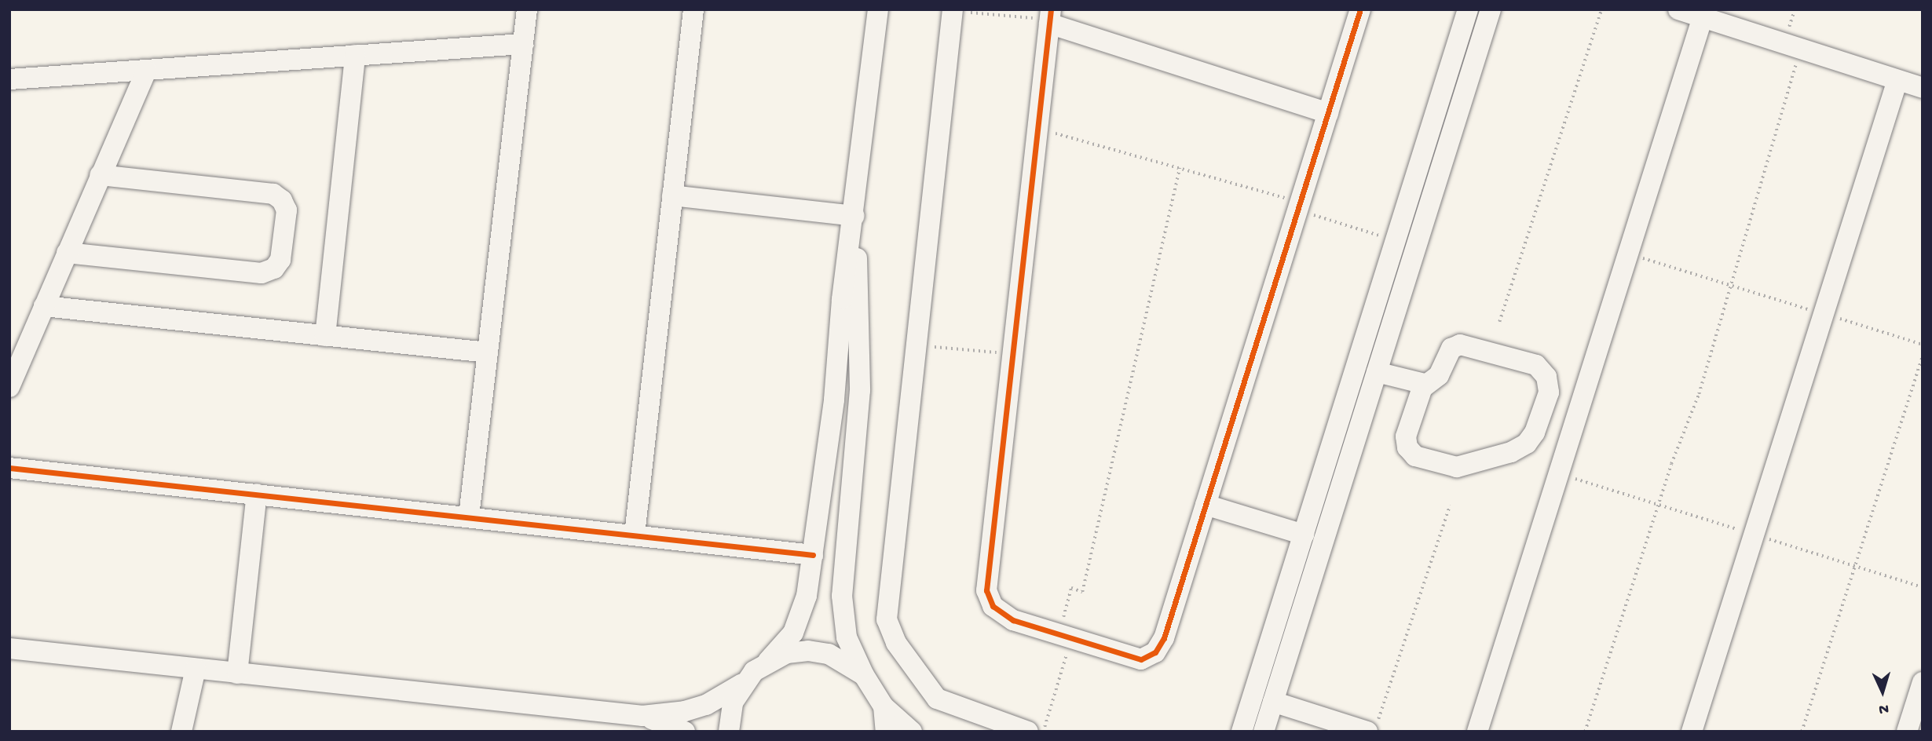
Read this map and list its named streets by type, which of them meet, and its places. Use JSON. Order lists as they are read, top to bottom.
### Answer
{
  "north": "bottom"
}
